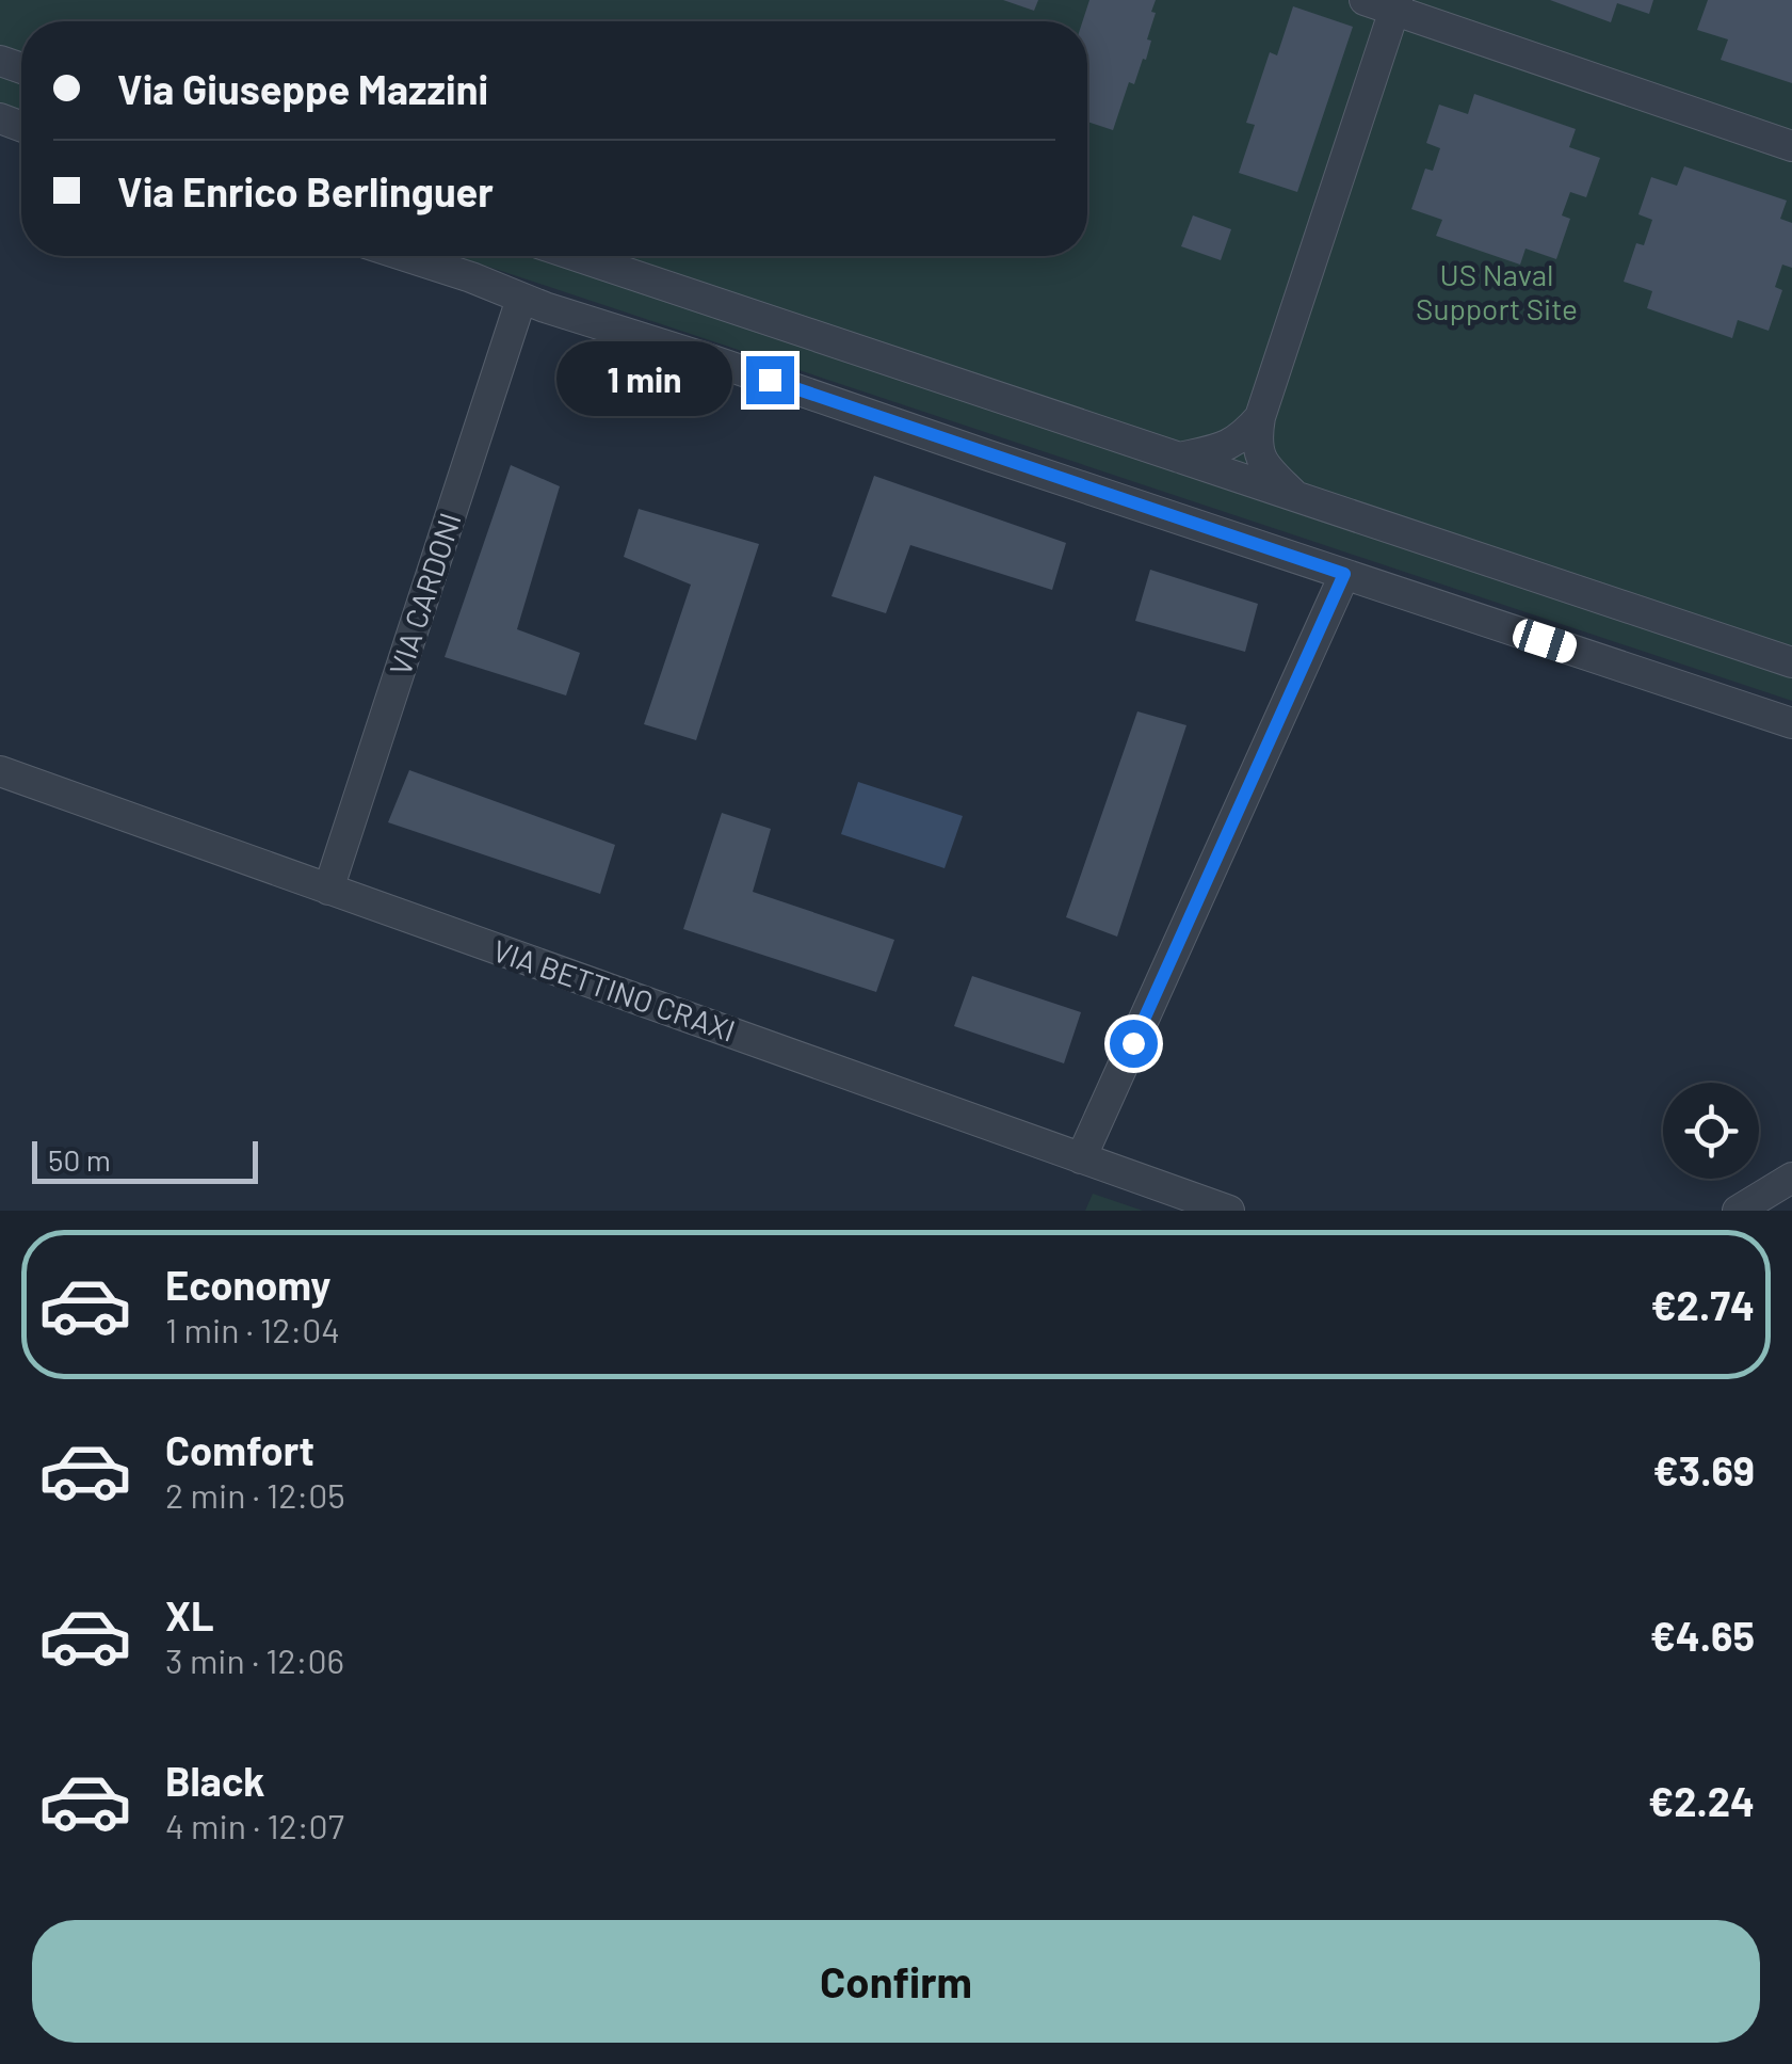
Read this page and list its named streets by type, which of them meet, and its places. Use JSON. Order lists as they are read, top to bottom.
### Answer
{
  "streets": {
    "street": ["VIA CARDONI", "VIA BETTINO CRAXI"]
  },
  "crossings": [
    ["VIA CARDONI", "VIA BETTINO CRAXI"]
  ],
  "parks": ["US Naval Support Site"],
  "scale_bar": "50 m",
  "page": {
    "banner": ["Via Giuseppe Mazzini", "Via Enrico Berlinguer"],
    "bubble": "1 min",
    "scale": "50 m",
    "list": [
      {
        "name": "Economy",
        "note": "1 min · 12:04",
        "value": "€2.74"
      },
      {
        "name": "Comfort",
        "note": "2 min · 12:05",
        "value": "€3.69"
      },
      {
        "name": "XL",
        "note": "3 min · 12:06",
        "value": "€4.65"
      },
      {
        "name": "Black",
        "note": "4 min · 12:07",
        "value": "€2.24"
      }
    ],
    "buttons": "Confirm"
  }
}
